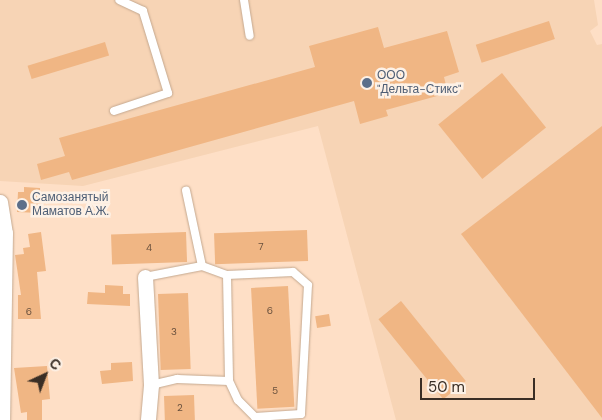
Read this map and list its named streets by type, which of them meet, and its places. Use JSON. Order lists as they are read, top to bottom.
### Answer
{
  "places": ["ООО \"Дельта-Стикс\"", "Самозанятый Маматов А.Ж."],
  "house_numbers": [
    "7",
    "4",
    "6",
    "6",
    "3",
    "5",
    "2"
  ],
  "scale_bar": "50 m",
  "north": "top right"
}
